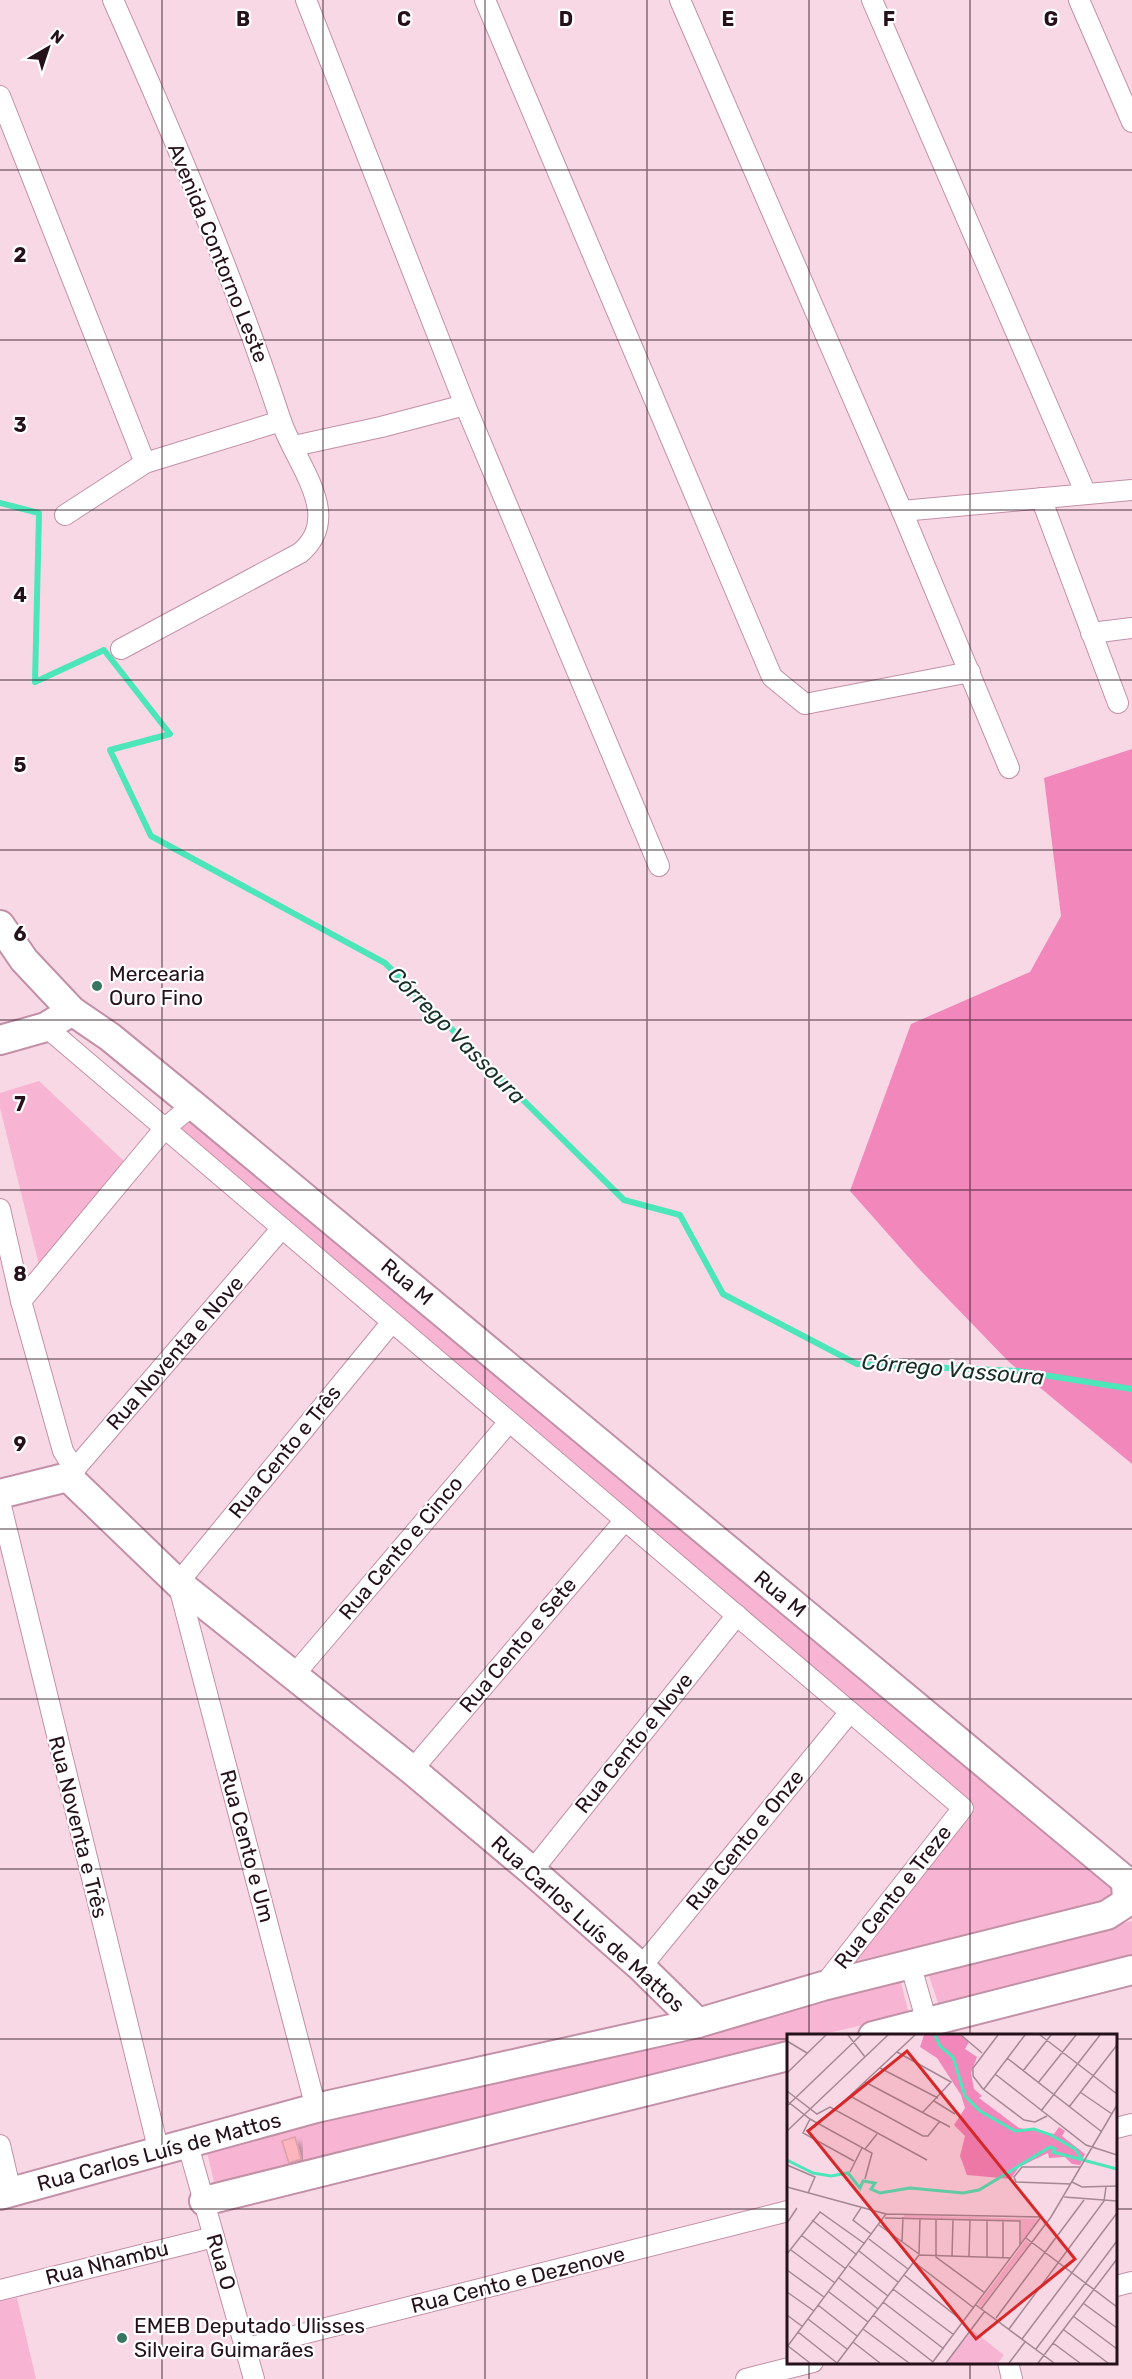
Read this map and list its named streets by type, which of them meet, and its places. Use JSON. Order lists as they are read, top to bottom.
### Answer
{
  "streets": {
    "street": [
      "Avenida Contorno Leste",
      "Rua M",
      "Rua Noventa e Nove",
      "Rua Cento e Três",
      "Rua Cento e Cinco",
      "Rua Cento e Sete",
      "Rua Cento e Nove",
      "Rua Noventa e Três",
      "Rua Cento e Onze",
      "Rua Cento e Um",
      "Rua Cento e Treze",
      "Rua Carlos Luís de Mattos",
      "Rua O",
      "Rua Nhambu",
      "Rua Cento e Dezenove"
    ]
  },
  "crossings": [
    ["Rua M", "Rua Noventa e Nove"],
    ["Rua M", "Rua Cento e Três"],
    ["Rua M", "Rua Cento e Cinco"],
    ["Rua M", "Rua Cento e Sete"],
    ["Rua M", "Rua Cento e Nove"],
    ["Rua M", "Rua Cento e Onze"],
    ["Rua M", "Rua Cento e Treze"],
    ["Rua M", "Rua Carlos Luís de Mattos"],
    ["Rua Noventa e Nove", "Rua Carlos Luís de Mattos"],
    ["Rua Cento e Três", "Rua Cento e Um"],
    ["Rua Cento e Três", "Rua Carlos Luís de Mattos"],
    ["Rua Cento e Cinco", "Rua Carlos Luís de Mattos"],
    ["Rua Cento e Sete", "Rua Carlos Luís de Mattos"],
    ["Rua Cento e Nove", "Rua Carlos Luís de Mattos"],
    ["Rua Noventa e Três", "Rua Carlos Luís de Mattos"],
    ["Rua Cento e Onze", "Rua Carlos Luís de Mattos"],
    ["Rua Cento e Um", "Rua Carlos Luís de Mattos"],
    ["Rua Carlos Luís de Mattos", "Rua O"],
    ["Rua O", "Rua Nhambu"],
    ["Rua O", "Rua Cento e Dezenove"]
  ],
  "water": ["Córrego Vassoura"],
  "places": ["Mercearia Ouro Fino", "EMEB Deputado Ulisses Silveira Guimarães"],
  "north": "top right",
  "grid": {
    "columns": [
      "B",
      "C",
      "D",
      "E",
      "F",
      "G"
    ],
    "rows": [
      "2",
      "3",
      "4",
      "5",
      "6",
      "7",
      "8",
      "9"
    ]
  }
}
